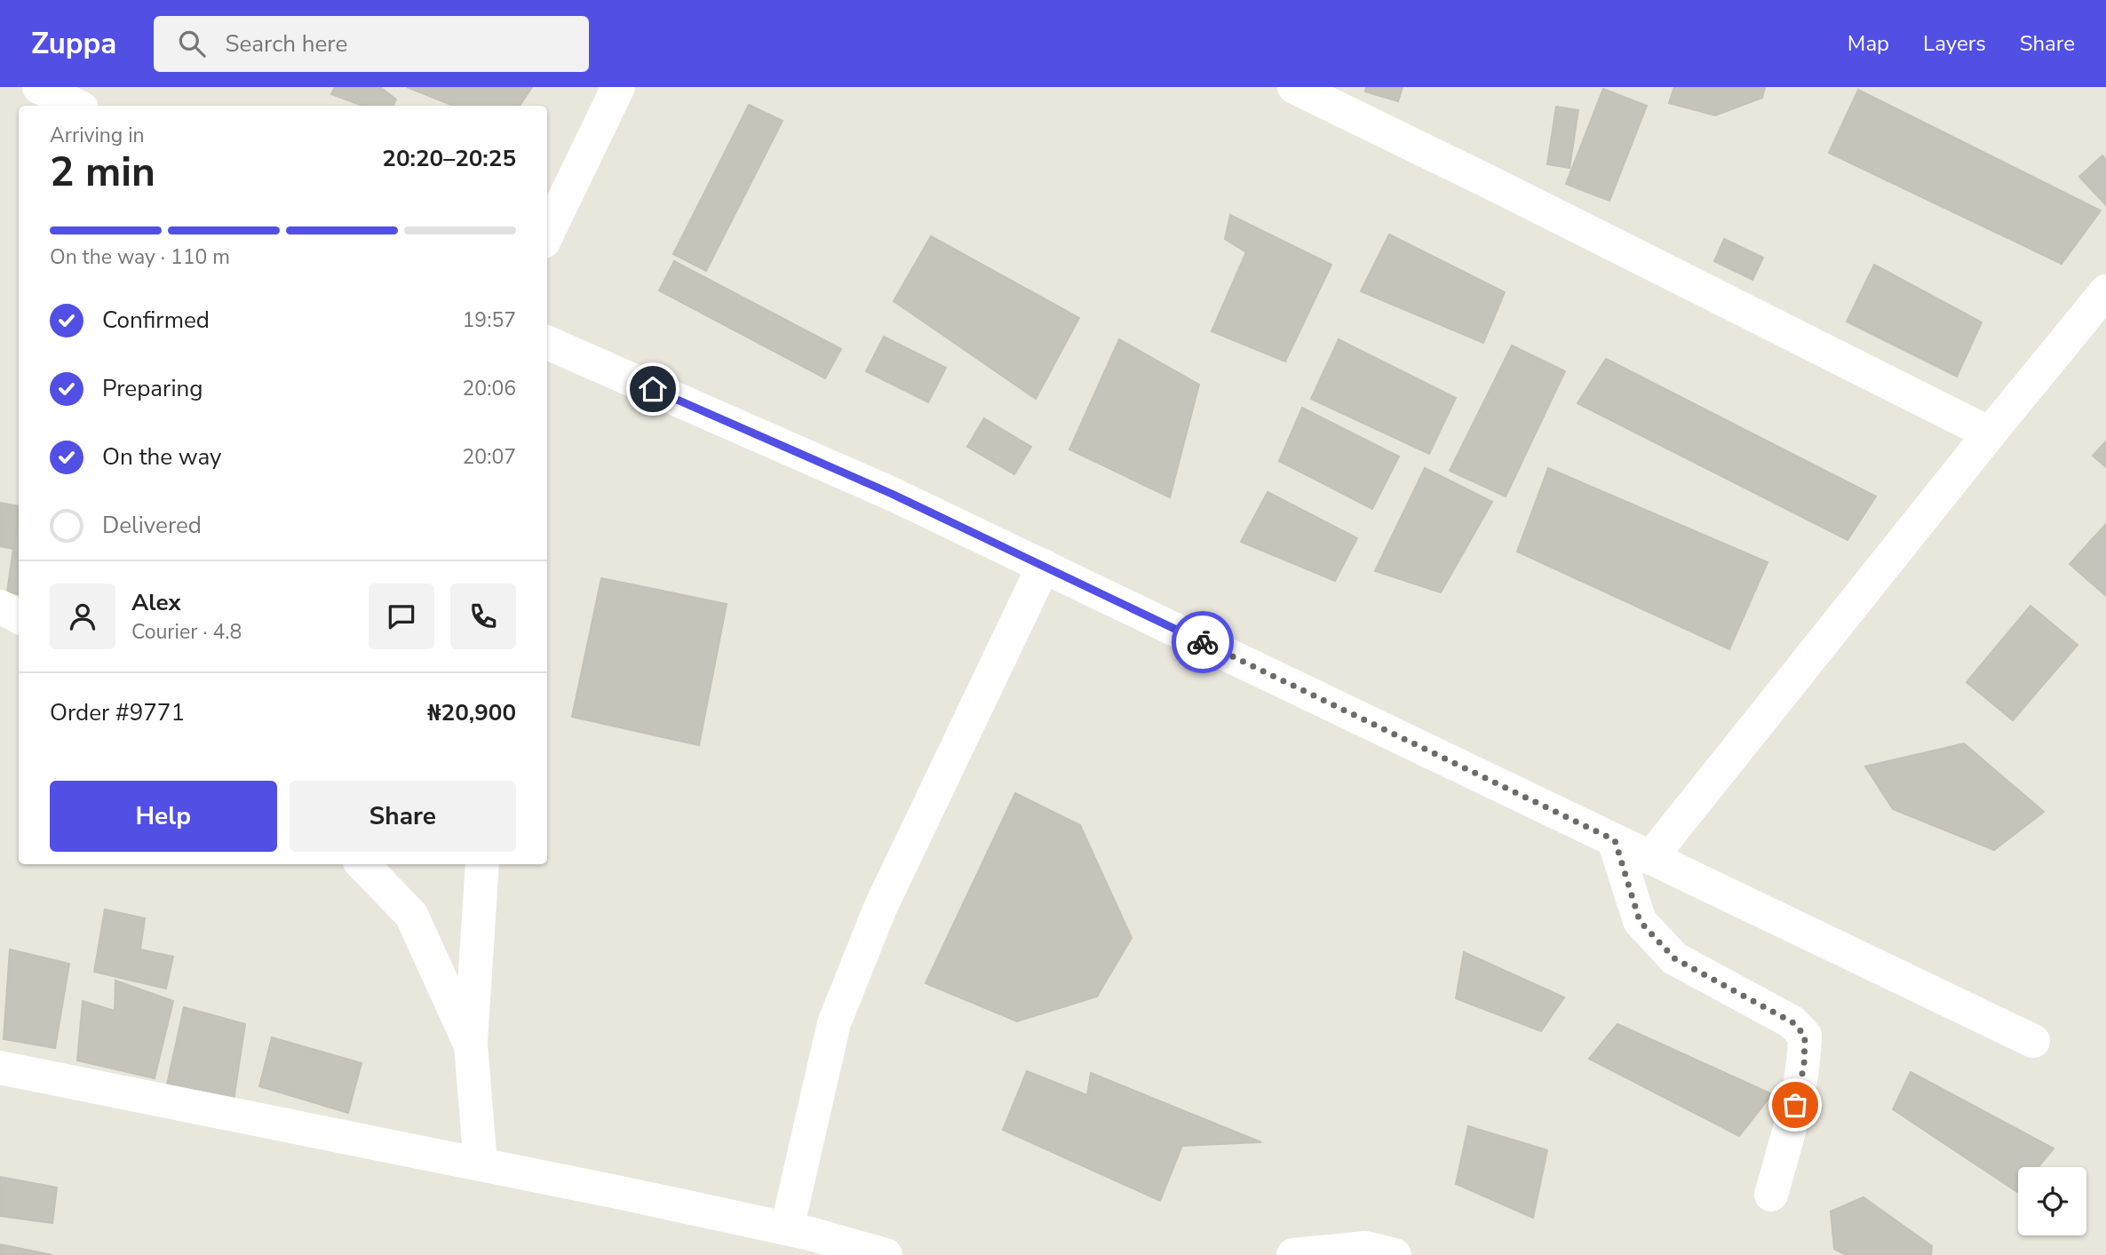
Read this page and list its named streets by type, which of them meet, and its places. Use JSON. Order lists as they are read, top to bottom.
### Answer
{
  "page": {
    "header": "Zuppa",
    "search": "Search here",
    "nav": ["Map", "Layers", "Share"],
    "heading": ["2 min", "Arriving in", "20:20–20:25"],
    "panel": [
      "Alex",
      "Courier · 4.8",
      "Order #9771",
      "₦20,900"
    ],
    "bar": "On the way · 110 m",
    "list": [
      ["Confirmed", "19:57"],
      ["Preparing", "20:06"],
      ["On the way", "20:07"],
      "Delivered"
    ],
    "buttons": ["Help", "Share"]
  }
}
